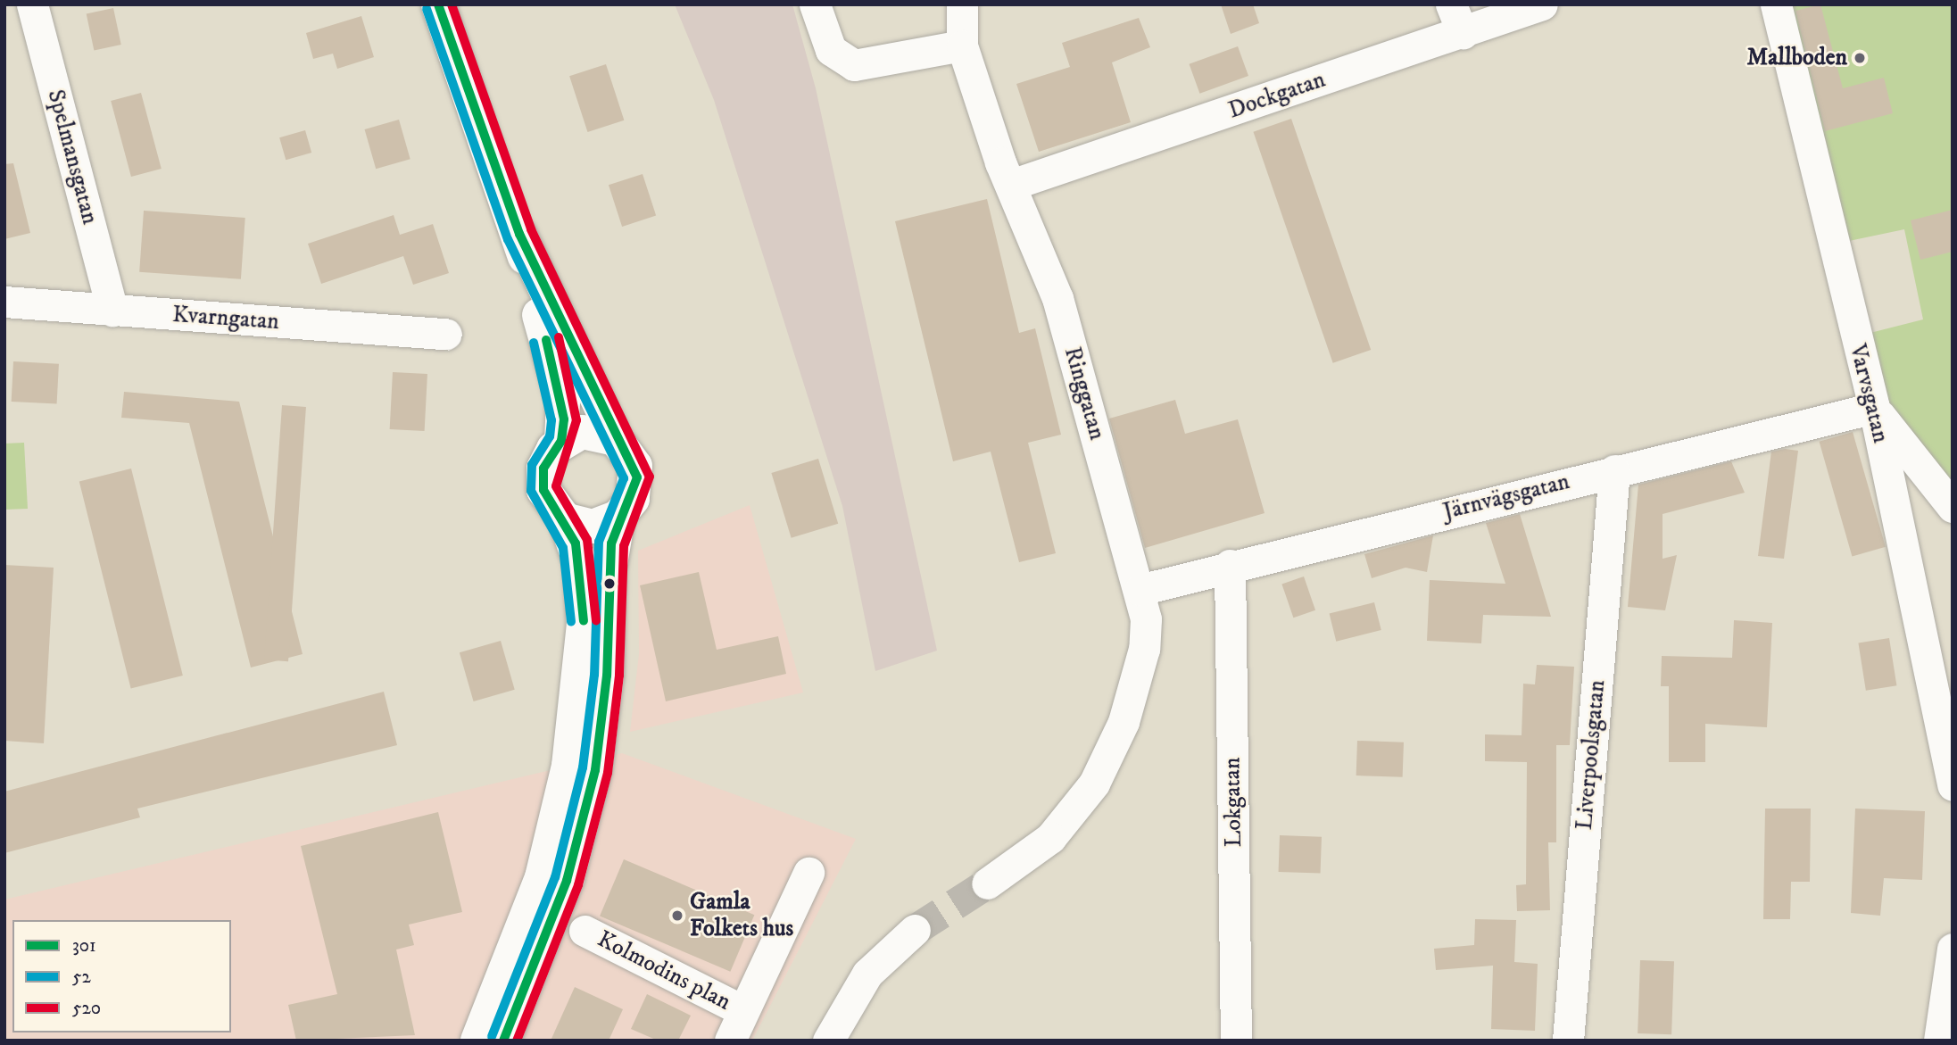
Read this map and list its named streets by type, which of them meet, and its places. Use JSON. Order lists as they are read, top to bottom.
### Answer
{
  "streets": {
    "street": [
      "Dockgatan",
      "Spelmansgatan",
      "Kvarngatan",
      "Ringgatan",
      "Varvsgatan",
      "Järnvägsgatan",
      "Liverpoolsgatan",
      "Lokgatan",
      "Kolmodins plan"
    ]
  },
  "crossings": [
    ["Dockgatan", "Ringgatan"],
    ["Spelmansgatan", "Kvarngatan"],
    ["Ringgatan", "Järnvägsgatan"],
    ["Varvsgatan", "Järnvägsgatan"],
    ["Järnvägsgatan", "Liverpoolsgatan"],
    ["Järnvägsgatan", "Lokgatan"]
  ],
  "places": ["Mallboden", "Gamla Folkets hus"],
  "lines": ["transit line 301", "transit line 520", "transit line 52"],
  "legend": ["301", "52", "520"]
}
